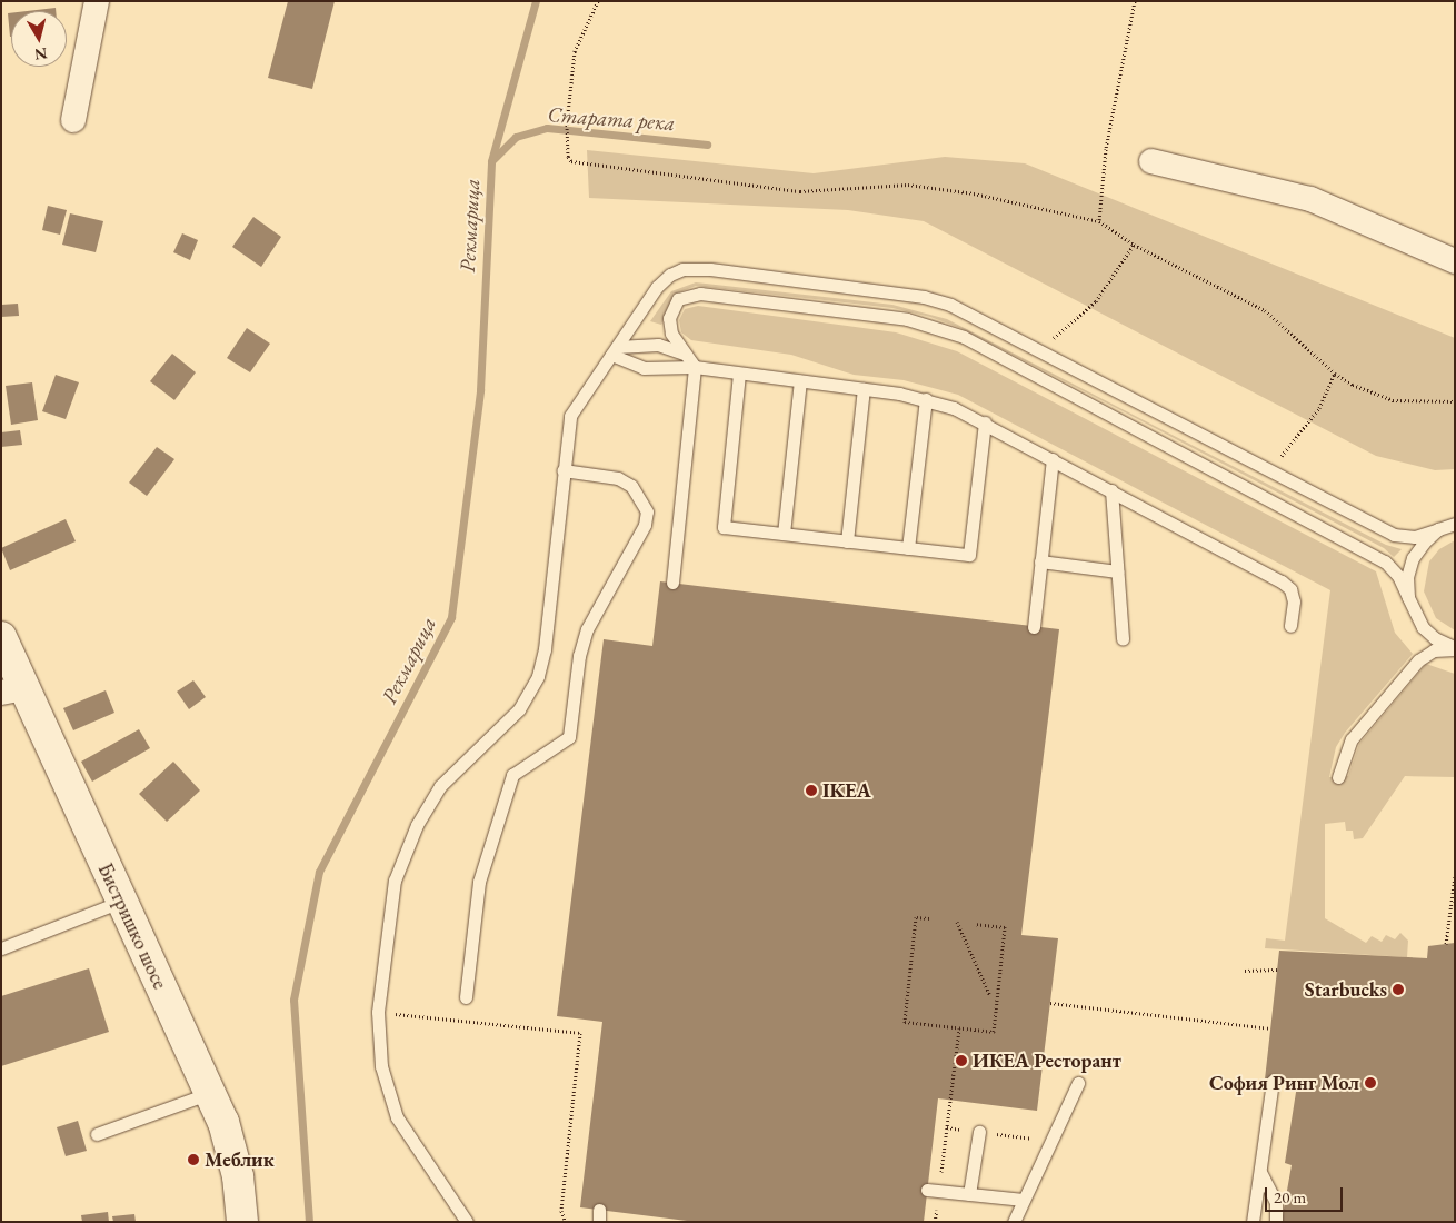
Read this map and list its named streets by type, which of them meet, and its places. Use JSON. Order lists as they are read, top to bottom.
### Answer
{
  "streets": {
    "street": ["Бистришко шосе"]
  },
  "water": ["Старата река", "Рекмарица"],
  "places": [
    "IKEA",
    "Starbucks",
    "ИКЕА Ресторант",
    "София Ринг Мол",
    "Меблик"
  ],
  "scale_bar": "20 m",
  "north": "bottom"
}
